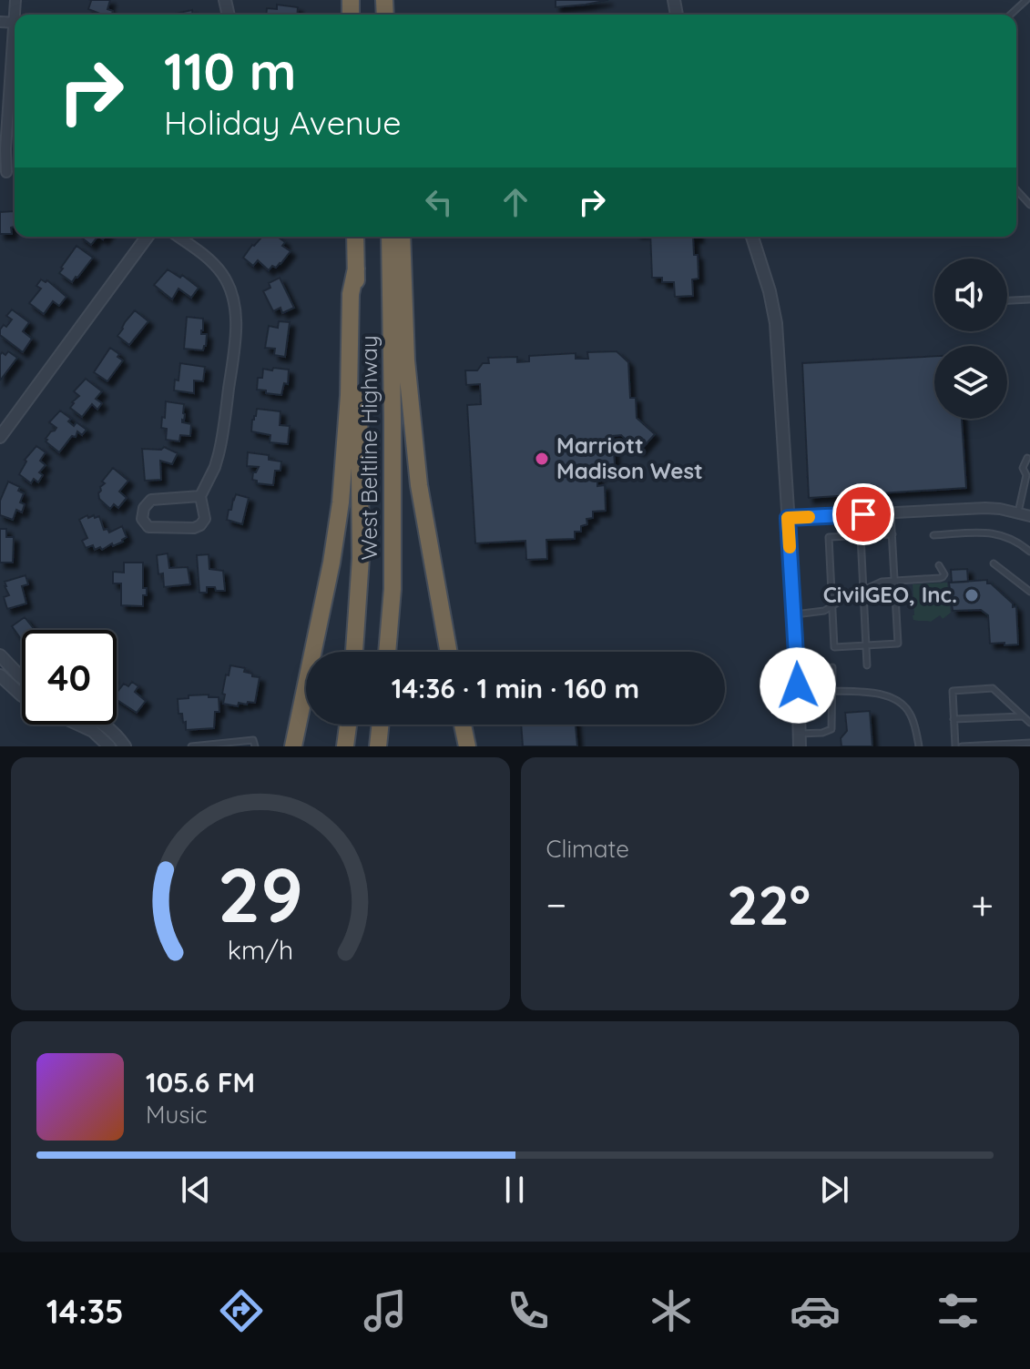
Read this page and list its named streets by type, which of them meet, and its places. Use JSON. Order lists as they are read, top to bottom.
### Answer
{
  "streets": {
    "highway": ["West Beltline Highway"]
  },
  "places": ["Marriott Madison West", "CivilGEO, Inc."],
  "page": {
    "turn": ["110 m", "Holiday Avenue"],
    "limit": "40",
    "trip": "14:36 · 1 min · 160 m",
    "tile": "Climate",
    "heat": ["−", "22°", "+"],
    "song": ["105.6 FM", "Music"],
    "tabs": "14:35",
    "gauge": ["29", "km/h"]
  }
}
